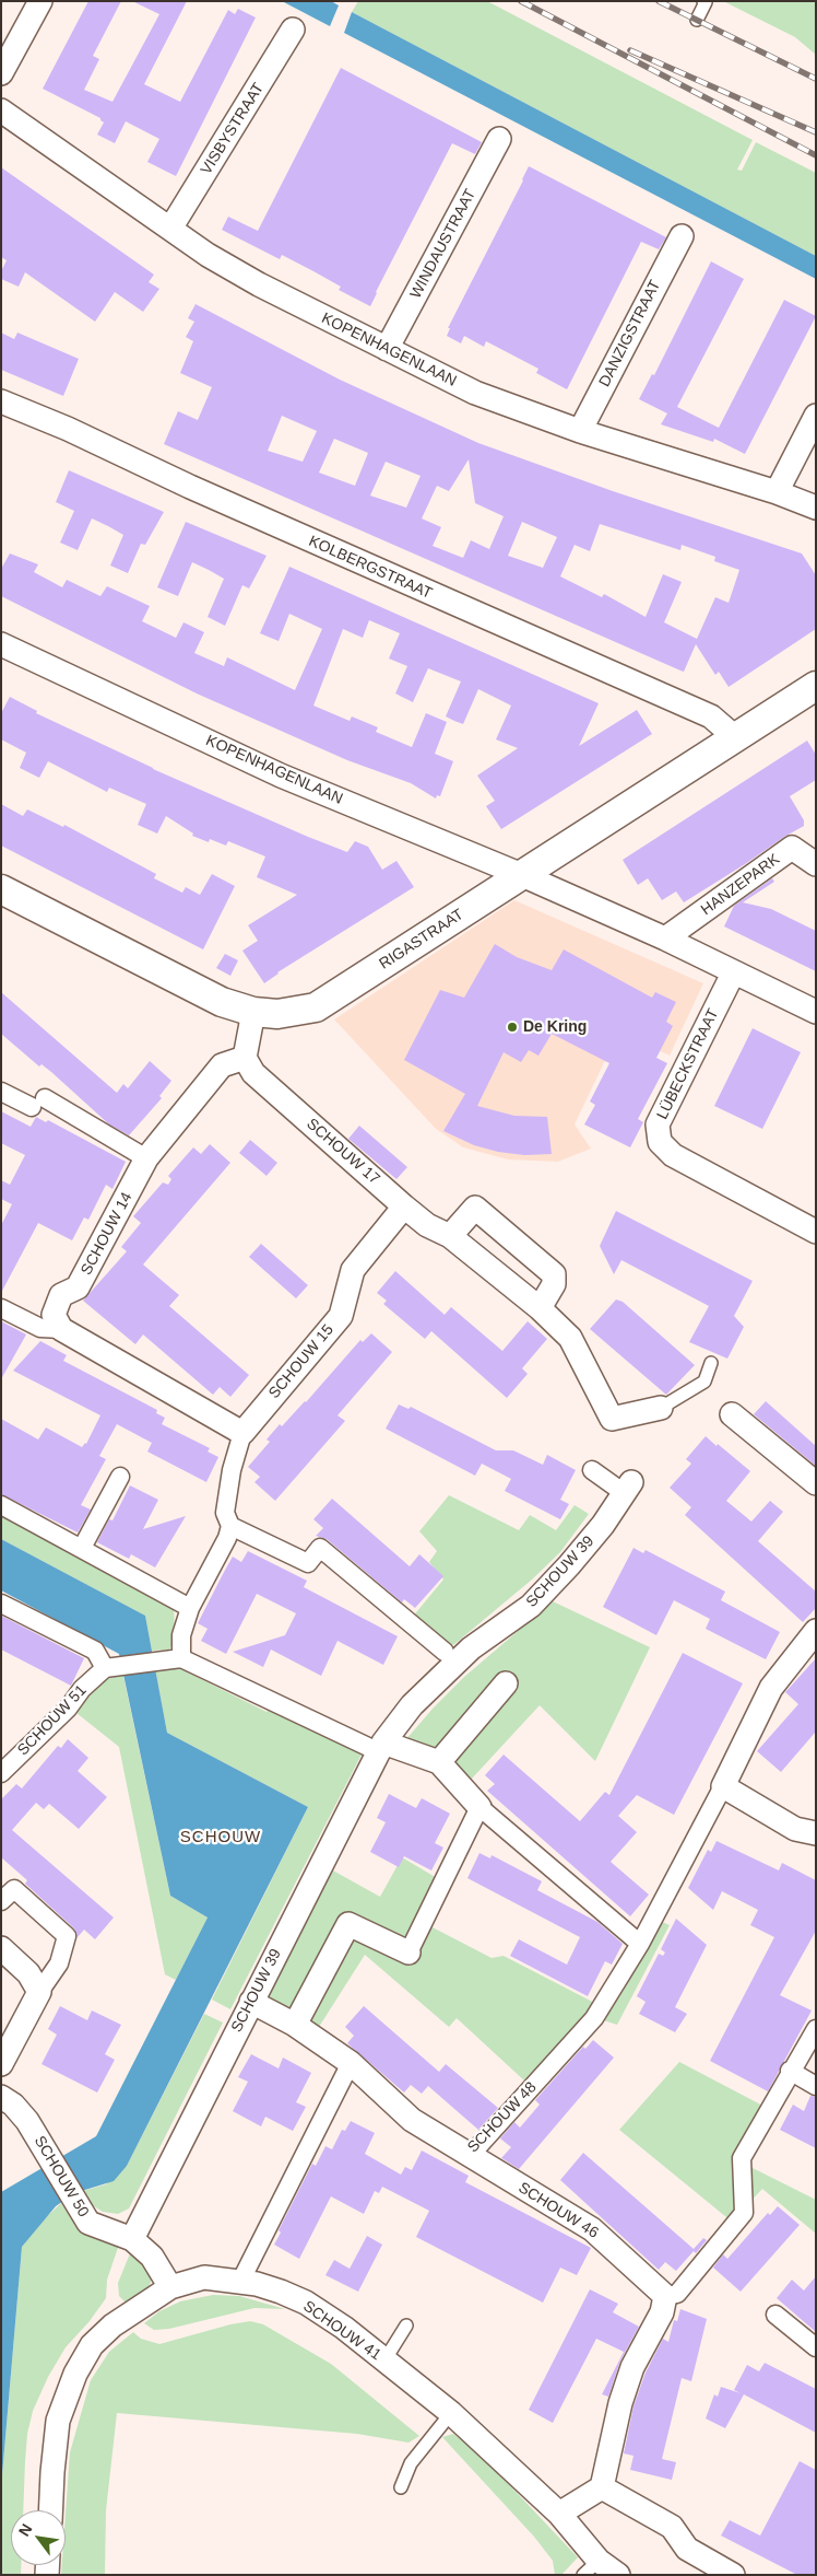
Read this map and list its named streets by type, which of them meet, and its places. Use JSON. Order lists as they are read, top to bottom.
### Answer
{
  "streets": {
    "street": [
      "VISBYSTRAAT",
      "WINDAUSTRAAT",
      "DANZIGSTRAAT",
      "KOPENHAGENLAAN",
      "KOLBERGSTRAAT",
      "HANZEPARK",
      "RIGASTRAAT",
      "LÜBECKSTRAAT",
      "SCHOUW 17",
      "SCHOUW 14",
      "SCHOUW 15",
      "SCHOUW 39",
      "SCHOUW 51",
      "SCHOUW 48",
      "SCHOUW 50",
      "SCHOUW 46",
      "SCHOUW 41"
    ]
  },
  "crossings": [
    ["VISBYSTRAAT", "KOPENHAGENLAAN"],
    ["WINDAUSTRAAT", "KOPENHAGENLAAN"],
    ["DANZIGSTRAAT", "KOPENHAGENLAAN"],
    ["KOPENHAGENLAAN", "RIGASTRAAT"],
    ["KOLBERGSTRAAT", "RIGASTRAAT"],
    ["SCHOUW 17", "SCHOUW 14"],
    ["SCHOUW 17", "SCHOUW 15"],
    ["SCHOUW 39", "SCHOUW 48"],
    ["SCHOUW 39", "SCHOUW 50"],
    ["SCHOUW 48", "SCHOUW 46"]
  ],
  "districts": ["SCHOUW"],
  "places": ["De Kring"],
  "north": "top left"
}
